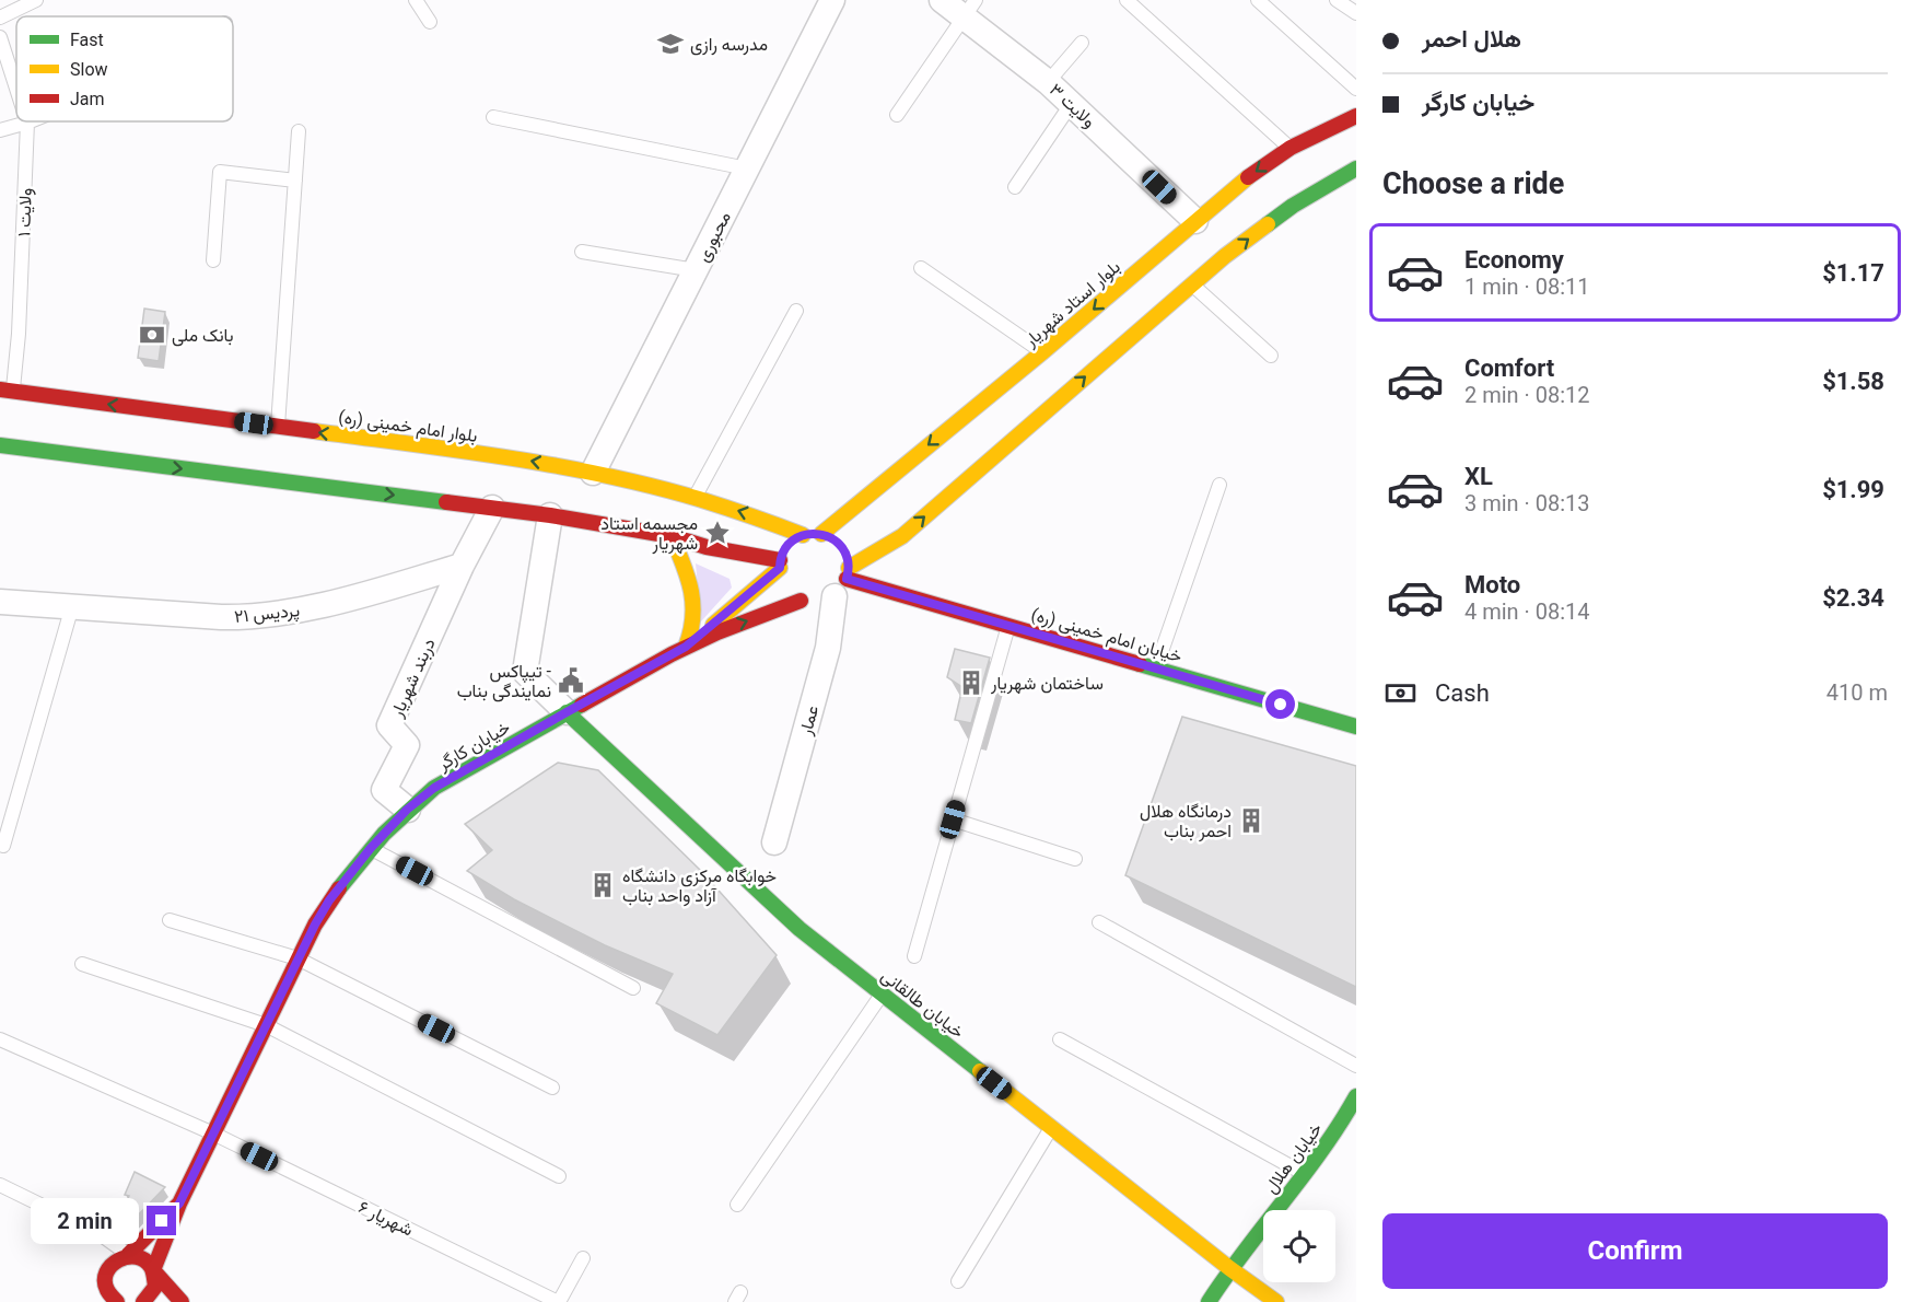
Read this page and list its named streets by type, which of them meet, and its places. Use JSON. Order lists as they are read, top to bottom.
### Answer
{
  "streets": {
    "main road": [
      "بلوار استاد شهریار",
      "بلوار امام خمینی (ره)",
      "خیابان امام خمینی (ره)",
      "خیابان کارگر",
      "خیابان طالقانی",
      "خیابان هلال"
    ],
    "street": [
      "ولایت ۳",
      "محبوری",
      "پردیس ۲۱",
      "دربند شهریار",
      "عمار"
    ],
    "lane": ["ولایت ۱", "شهریار ۶"]
  },
  "crossings": [
    ["ولایت ۳", "بلوار استاد شهریار"],
    ["ولایت ۱", "بلوار امام خمینی (ره)"],
    ["محبوری", "بلوار امام خمینی (ره)"],
    ["بلوار استاد شهریار", "بلوار امام خمینی (ره)"],
    ["پردیس ۲۱", "دربند شهریار"],
    ["خیابان امام خمینی (ره)", "عمار"],
    ["دربند شهریار", "خیابان کارگر"],
    ["خیابان کارگر", "خیابان طالقانی"],
    ["خیابان کارگر", "شهریار ۶"],
    ["خیابان طالقانی", "خیابان هلال"]
  ],
  "places": {
    "school or university": ["مدرسه رازی"],
    "bank": ["بانک ملی"],
    "place": ["مجسمه استاد شهریار"],
    "public building": ["تیپاکس - نمایندگی بناب"],
    "building": ["ساختمان شهریار", "درمانگاه هلال احمر بناب", "خوابگاه مرکزی دانشگاه آزاد واحد بناب"]
  },
  "legend": ["Fast", "Slow", "Jam"],
  "page": {
    "banner": ["هلال احمر", "خیابان کارگر"],
    "heading": "Choose a ride",
    "list": [
      {
        "name": "Economy",
        "note": "1 min · 08:11",
        "value": "$1.17"
      },
      {
        "name": "Comfort",
        "note": "2 min · 08:12",
        "value": "$1.58"
      },
      {
        "name": "XL",
        "note": "3 min · 08:13",
        "value": "$1.99"
      },
      {
        "name": "Moto",
        "note": "4 min · 08:14",
        "value": "$2.34"
      }
    ],
    "pay": ["Cash", "410 m"],
    "bubble": "2 min",
    "buttons": "Confirm"
  }
}
